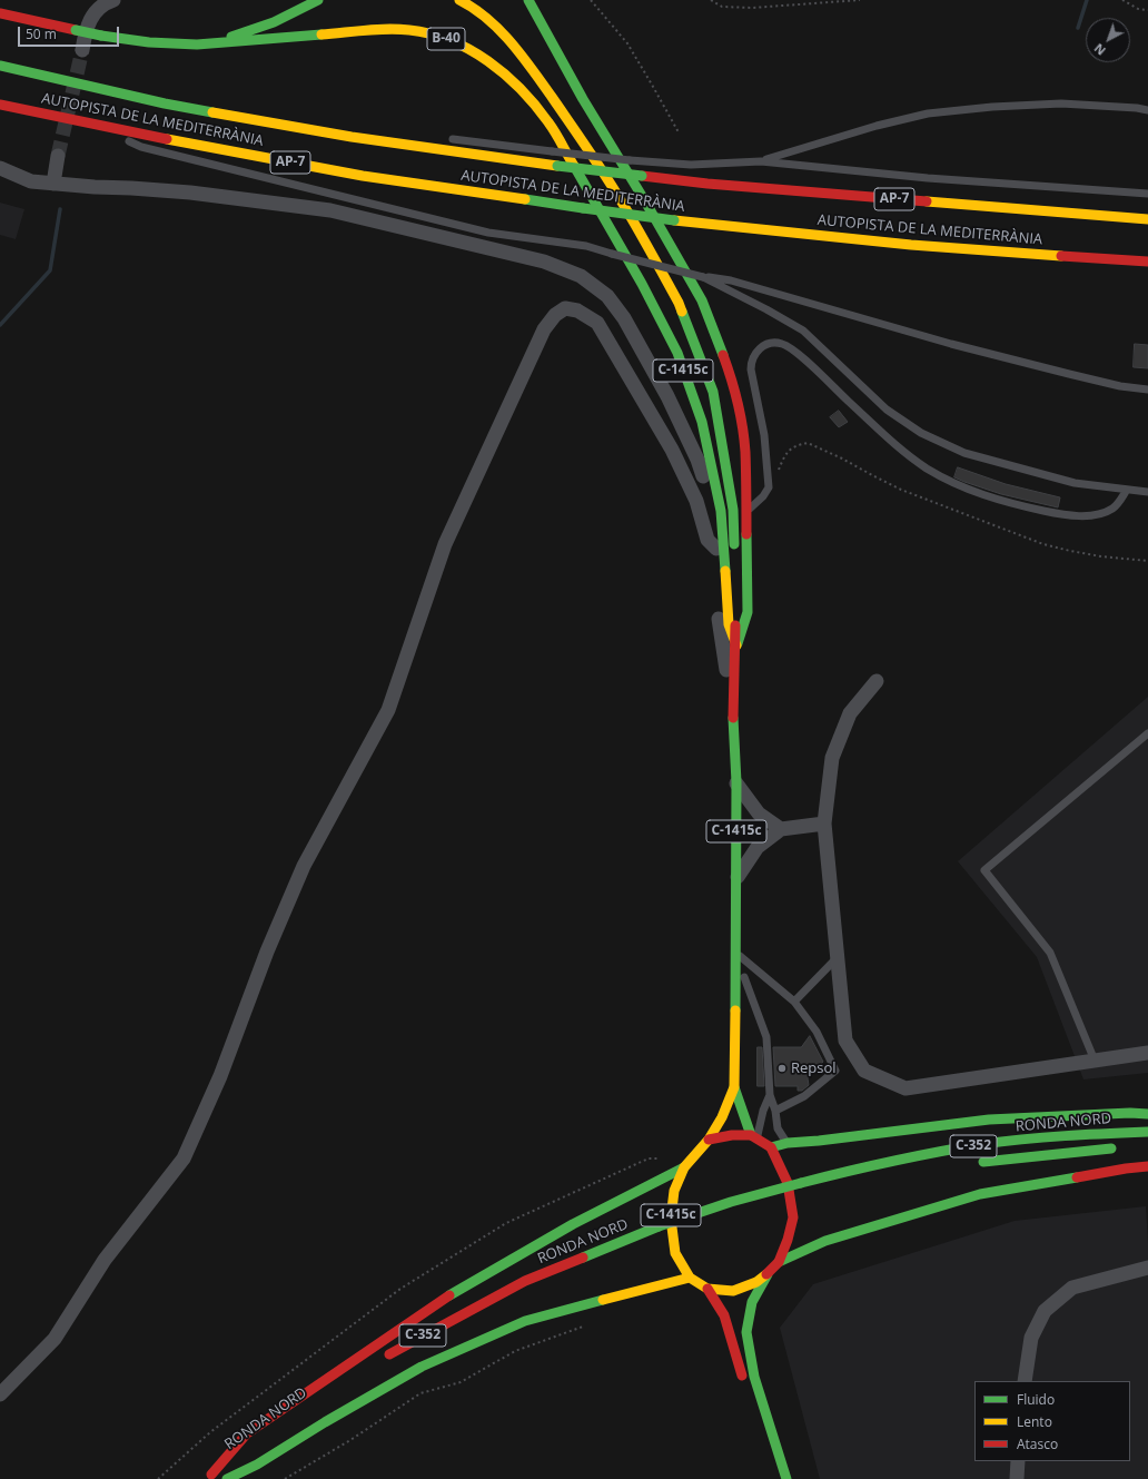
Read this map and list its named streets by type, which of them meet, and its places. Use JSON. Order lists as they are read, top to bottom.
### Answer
{
  "streets": {
    "main road": [
      "B-40",
      "AUTOPISTA DE LA MEDITERRÀNIA",
      "AP-7",
      "C-1415c",
      "RONDA NORD",
      "C-352"
    ]
  },
  "crossings": [
    ["B-40", "C-1415c"]
  ],
  "places": ["Repsol"],
  "legend": ["Fluido", "Lento", "Atasco"],
  "scale_bar": "50 m",
  "north": "bottom left"
}
